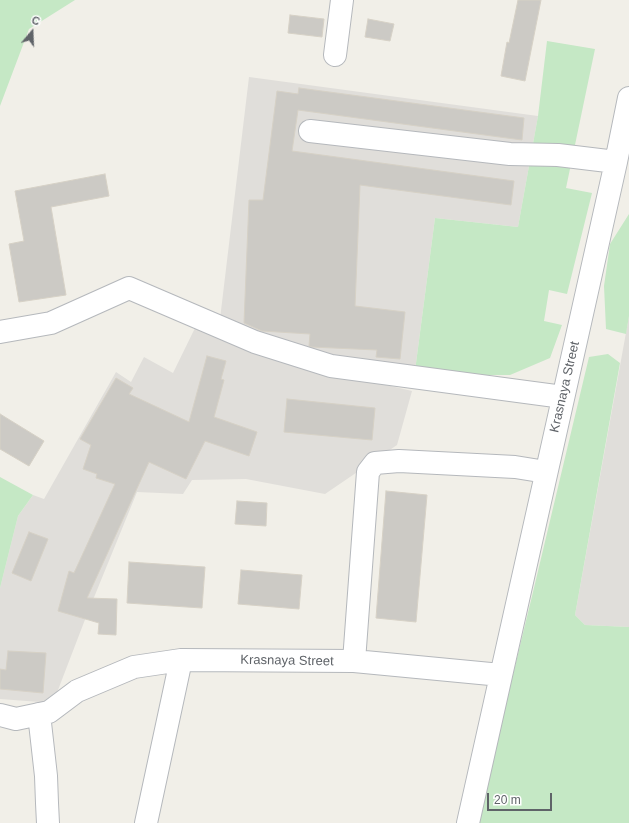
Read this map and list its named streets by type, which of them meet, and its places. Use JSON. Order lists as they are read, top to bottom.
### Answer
{
  "streets": {
    "street": ["Krasnaya Street"]
  },
  "scale_bar": "20 m",
  "north": "top"
}
